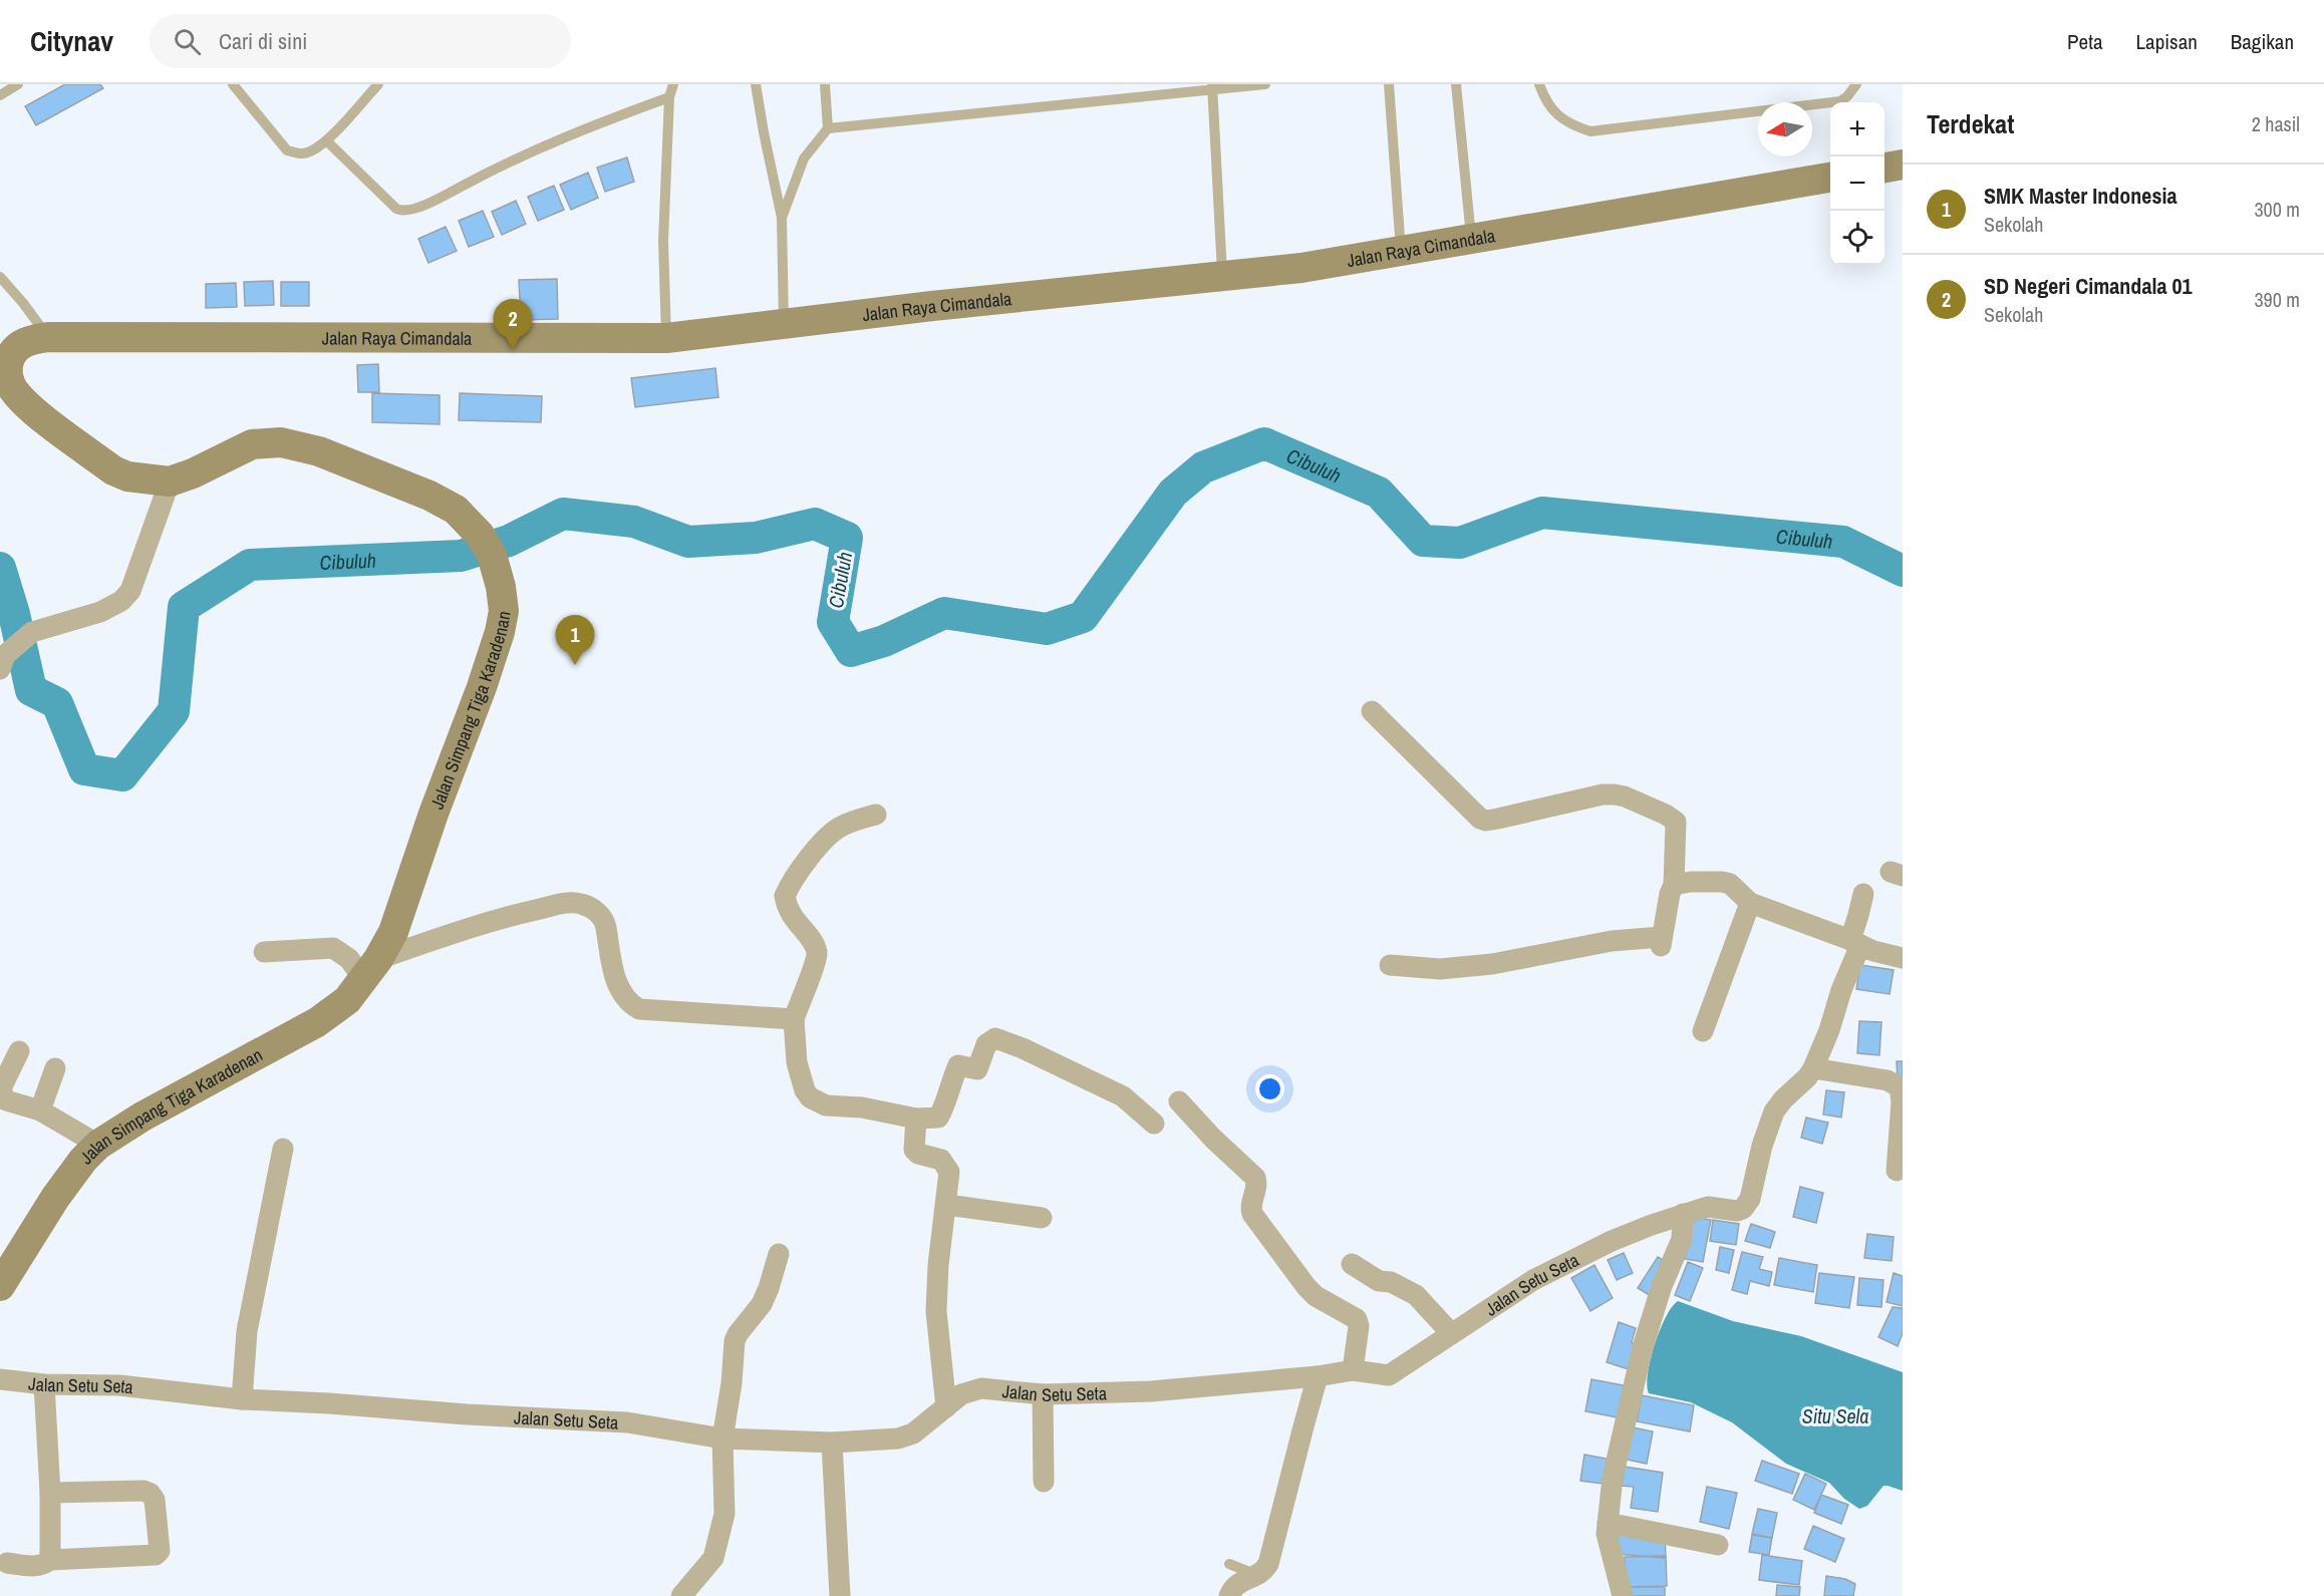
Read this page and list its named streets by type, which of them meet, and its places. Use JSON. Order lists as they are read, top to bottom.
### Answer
{
  "streets": {
    "street": ["Jalan Raya Cimandala", "Jalan Simpang Tiga Karadenan", "Jalan Setu Seta"]
  },
  "crossings": [
    ["Jalan Raya Cimandala", "Jalan Simpang Tiga Karadenan"]
  ],
  "water": ["Cibuluh", "Situ Sela"],
  "north": "left",
  "page": {
    "header": "Citynav",
    "search": "Cari di sini",
    "nav": ["Peta", "Lapisan", "Bagikan"],
    "heading": ["Terdekat", "2 hasil"],
    "map_buttons": ["+", "−"],
    "list": [
      {
        "mark": "1",
        "name": "SMK Master Indonesia",
        "note": "Sekolah",
        "value": "300 m"
      },
      {
        "mark": "2",
        "name": "SD Negeri Cimandala 01",
        "note": "Sekolah",
        "value": "390 m"
      }
    ],
    "pins": ["2", "1"]
  }
}
